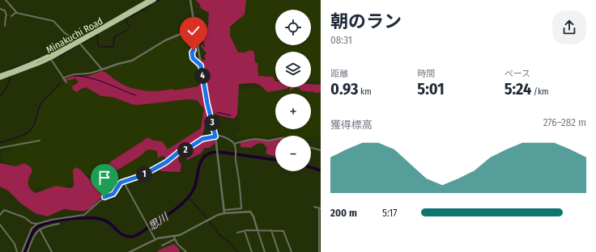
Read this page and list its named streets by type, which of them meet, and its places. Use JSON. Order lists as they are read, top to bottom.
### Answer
{
  "streets": {
    "highway": ["Minakuchi Road"]
  },
  "water": ["思川"],
  "page": {
    "heading": ["朝のラン", "08:31"],
    "map_buttons": ["+", "−"],
    "stats": [
      ["距離", "0.93 km"],
      ["時間", "5:01"],
      ["ペース", "5:24 /km"]
    ],
    "pins": [
      "4",
      "3",
      "2",
      "1"
    ],
    "chart": ["獲得標高", "276–282 m"],
    "list": [
      {
        "name": "200 m",
        "note": "5:17"
      }
    ]
  }
}
